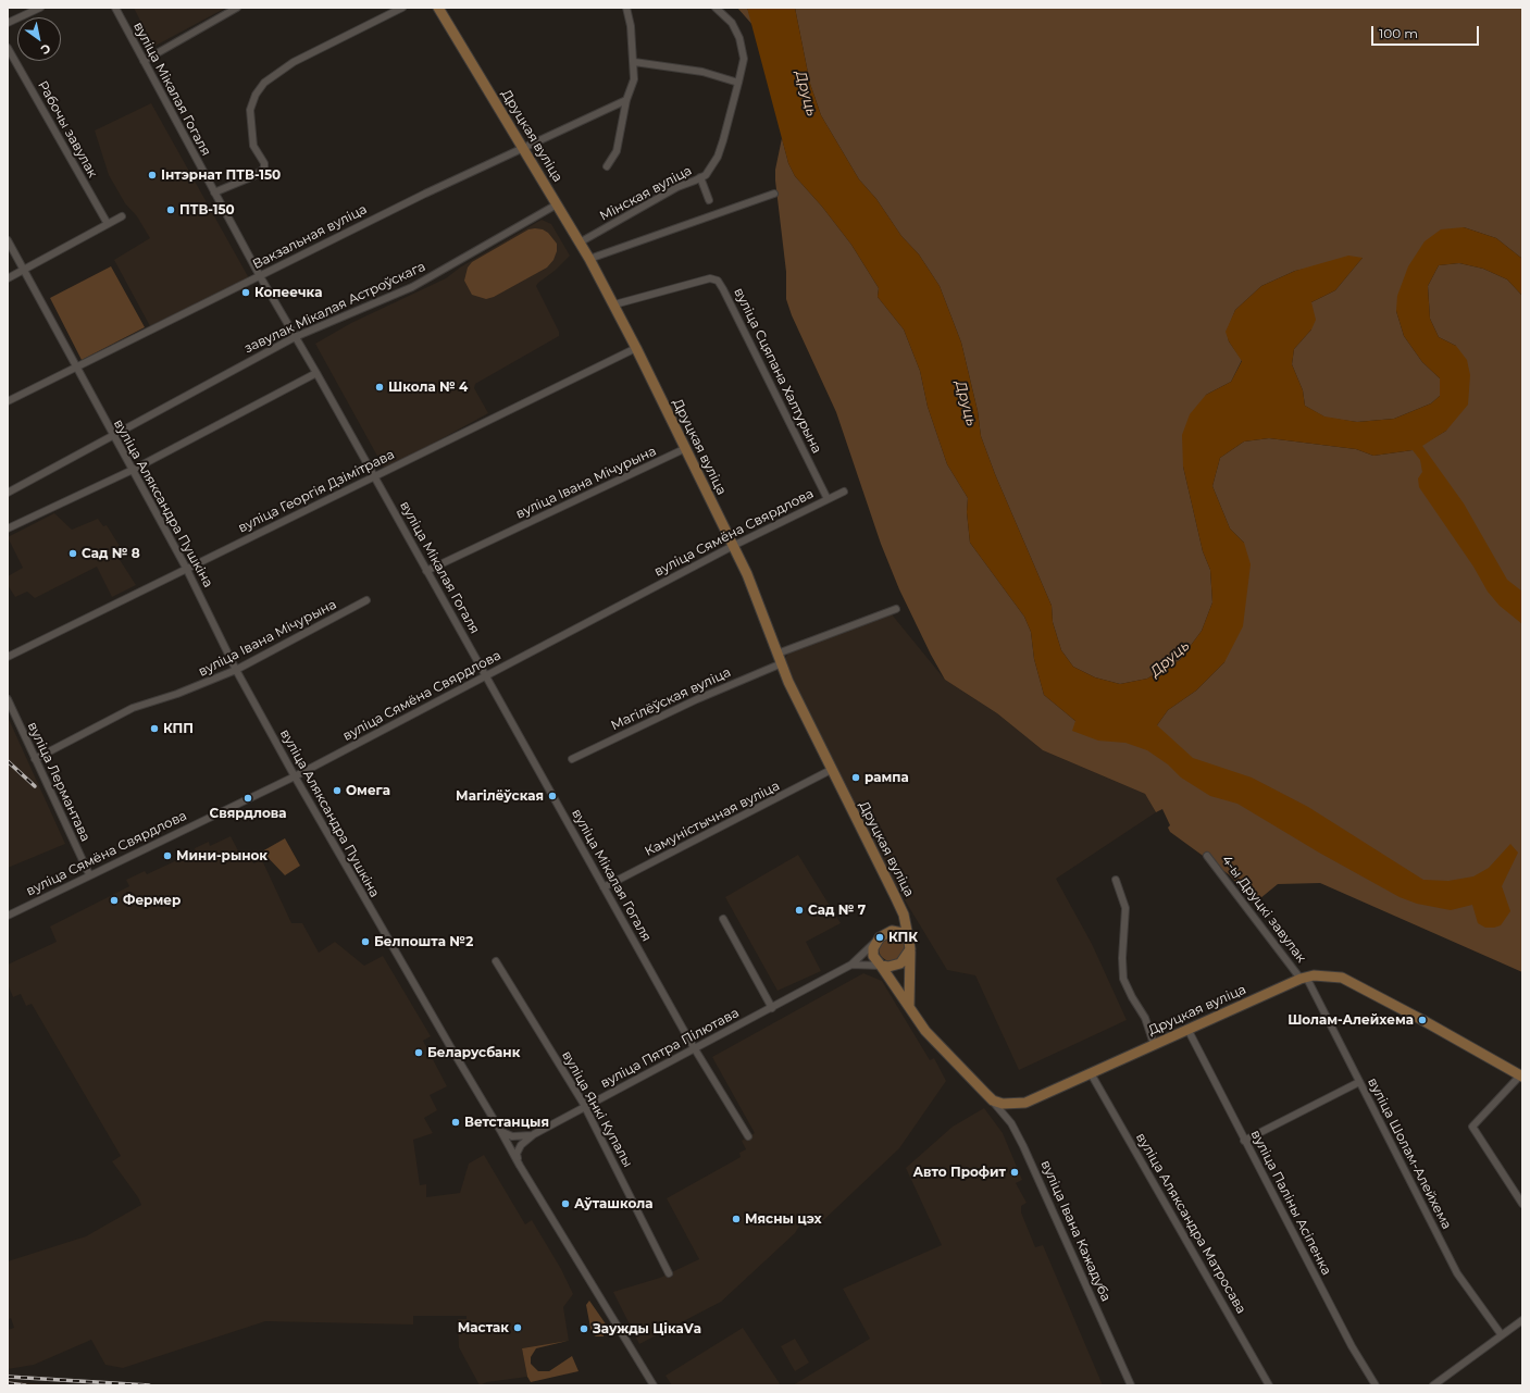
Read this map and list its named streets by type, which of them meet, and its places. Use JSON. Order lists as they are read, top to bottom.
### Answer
{
  "streets": {
    "main road": ["Друцкая вуліца"],
    "street": [
      "вуліца Мікалая Гогаля",
      "Рабочы завулак",
      "Мінская вуліца",
      "Вакзальная вуліца",
      "завулак Мікалая Астроўскага",
      "вуліца Сцяпана Халтурына",
      "вуліца Івана Мічурына",
      "вуліца Георгія Дзімітрава",
      "вуліца Аляксандра Пушкіна",
      "вуліца Сямёна Свярдлова",
      "Магілёўская вуліца",
      "вуліца Лермантава",
      "Камуністычная вуліца",
      "4-ы Друцкі завулак",
      "вуліца Пятра Пілютава",
      "вуліца Янкі Купалы",
      "вуліца Шолам-Алейхема",
      "вуліца Паліны Асіпенка",
      "вуліца Аляксандра Матросава",
      "вуліца Івана Кажадуба"
    ]
  },
  "crossings": [
    ["вуліца Мікалая Гогаля", "Вакзальная вуліца"],
    ["вуліца Мікалая Гогаля", "завулак Мікалая Астроўскага"],
    ["вуліца Мікалая Гогаля", "вуліца Івана Мічурына"],
    ["вуліца Мікалая Гогаля", "вуліца Георгія Дзімітрава"],
    ["вуліца Мікалая Гогаля", "вуліца Сямёна Свярдлова"],
    ["вуліца Мікалая Гогаля", "Камуністычная вуліца"],
    ["вуліца Мікалая Гогаля", "вуліца Пятра Пілютава"],
    ["Друцкая вуліца", "Мінская вуліца"],
    ["Друцкая вуліца", "Вакзальная вуліца"],
    ["Друцкая вуліца", "завулак Мікалая Астроўскага"],
    ["Друцкая вуліца", "вуліца Сцяпана Халтурына"],
    ["Друцкая вуліца", "вуліца Івана Мічурына"],
    ["Друцкая вуліца", "вуліца Георгія Дзімітрава"],
    ["Друцкая вуліца", "вуліца Сямёна Свярдлова"],
    ["Друцкая вуліца", "Магілёўская вуліца"],
    ["Друцкая вуліца", "Камуністычная вуліца"],
    ["Друцкая вуліца", "4-ы Друцкі завулак"],
    ["Друцкая вуліца", "вуліца Пятра Пілютава"],
    ["Друцкая вуліца", "вуліца Шолам-Алейхема"],
    ["Друцкая вуліца", "вуліца Паліны Асіпенка"],
    ["Друцкая вуліца", "вуліца Аляксандра Матросава"],
    ["Друцкая вуліца", "вуліца Івана Кажадуба"],
    ["Вакзальная вуліца", "вуліца Аляксандра Пушкіна"],
    ["завулак Мікалая Астроўскага", "вуліца Аляксандра Пушкіна"],
    ["вуліца Сцяпана Халтурына", "вуліца Сямёна Свярдлова"],
    ["вуліца Івана Мічурына", "вуліца Аляксандра Пушкіна"],
    ["вуліца Івана Мічурына", "вуліца Лермантава"],
    ["вуліца Георгія Дзімітрава", "вуліца Аляксандра Пушкіна"],
    ["вуліца Аляксандра Пушкіна", "вуліца Сямёна Свярдлова"],
    ["вуліца Аляксандра Пушкіна", "вуліца Пятра Пілютава"],
    ["вуліца Сямёна Свярдлова", "вуліца Лермантава"],
    ["4-ы Друцкі завулак", "вуліца Шолам-Алейхема"],
    ["вуліца Пятра Пілютава", "вуліца Янкі Купалы"]
  ],
  "water": ["Друць"],
  "places": [
    "Інтэрнат ПТВ-150",
    "ПТВ-150",
    "Копеечка",
    "Школа № 4",
    "Сад № 8",
    "КПП",
    "рампа",
    "Омега",
    "Магілёўская",
    "Свярдлова",
    "Мини-рынок",
    "Фермер",
    "Сад № 7",
    "КПК",
    "Белпошта №2",
    "Шолам-Алейхема",
    "Беларусбанк",
    "Ветстанцыя",
    "Авто Профит",
    "Аўташкола",
    "Мясны цэх",
    "Мастак",
    "Заужды ЦікаVа"
  ],
  "scale_bar": "100 m",
  "north": "bottom right"
}
